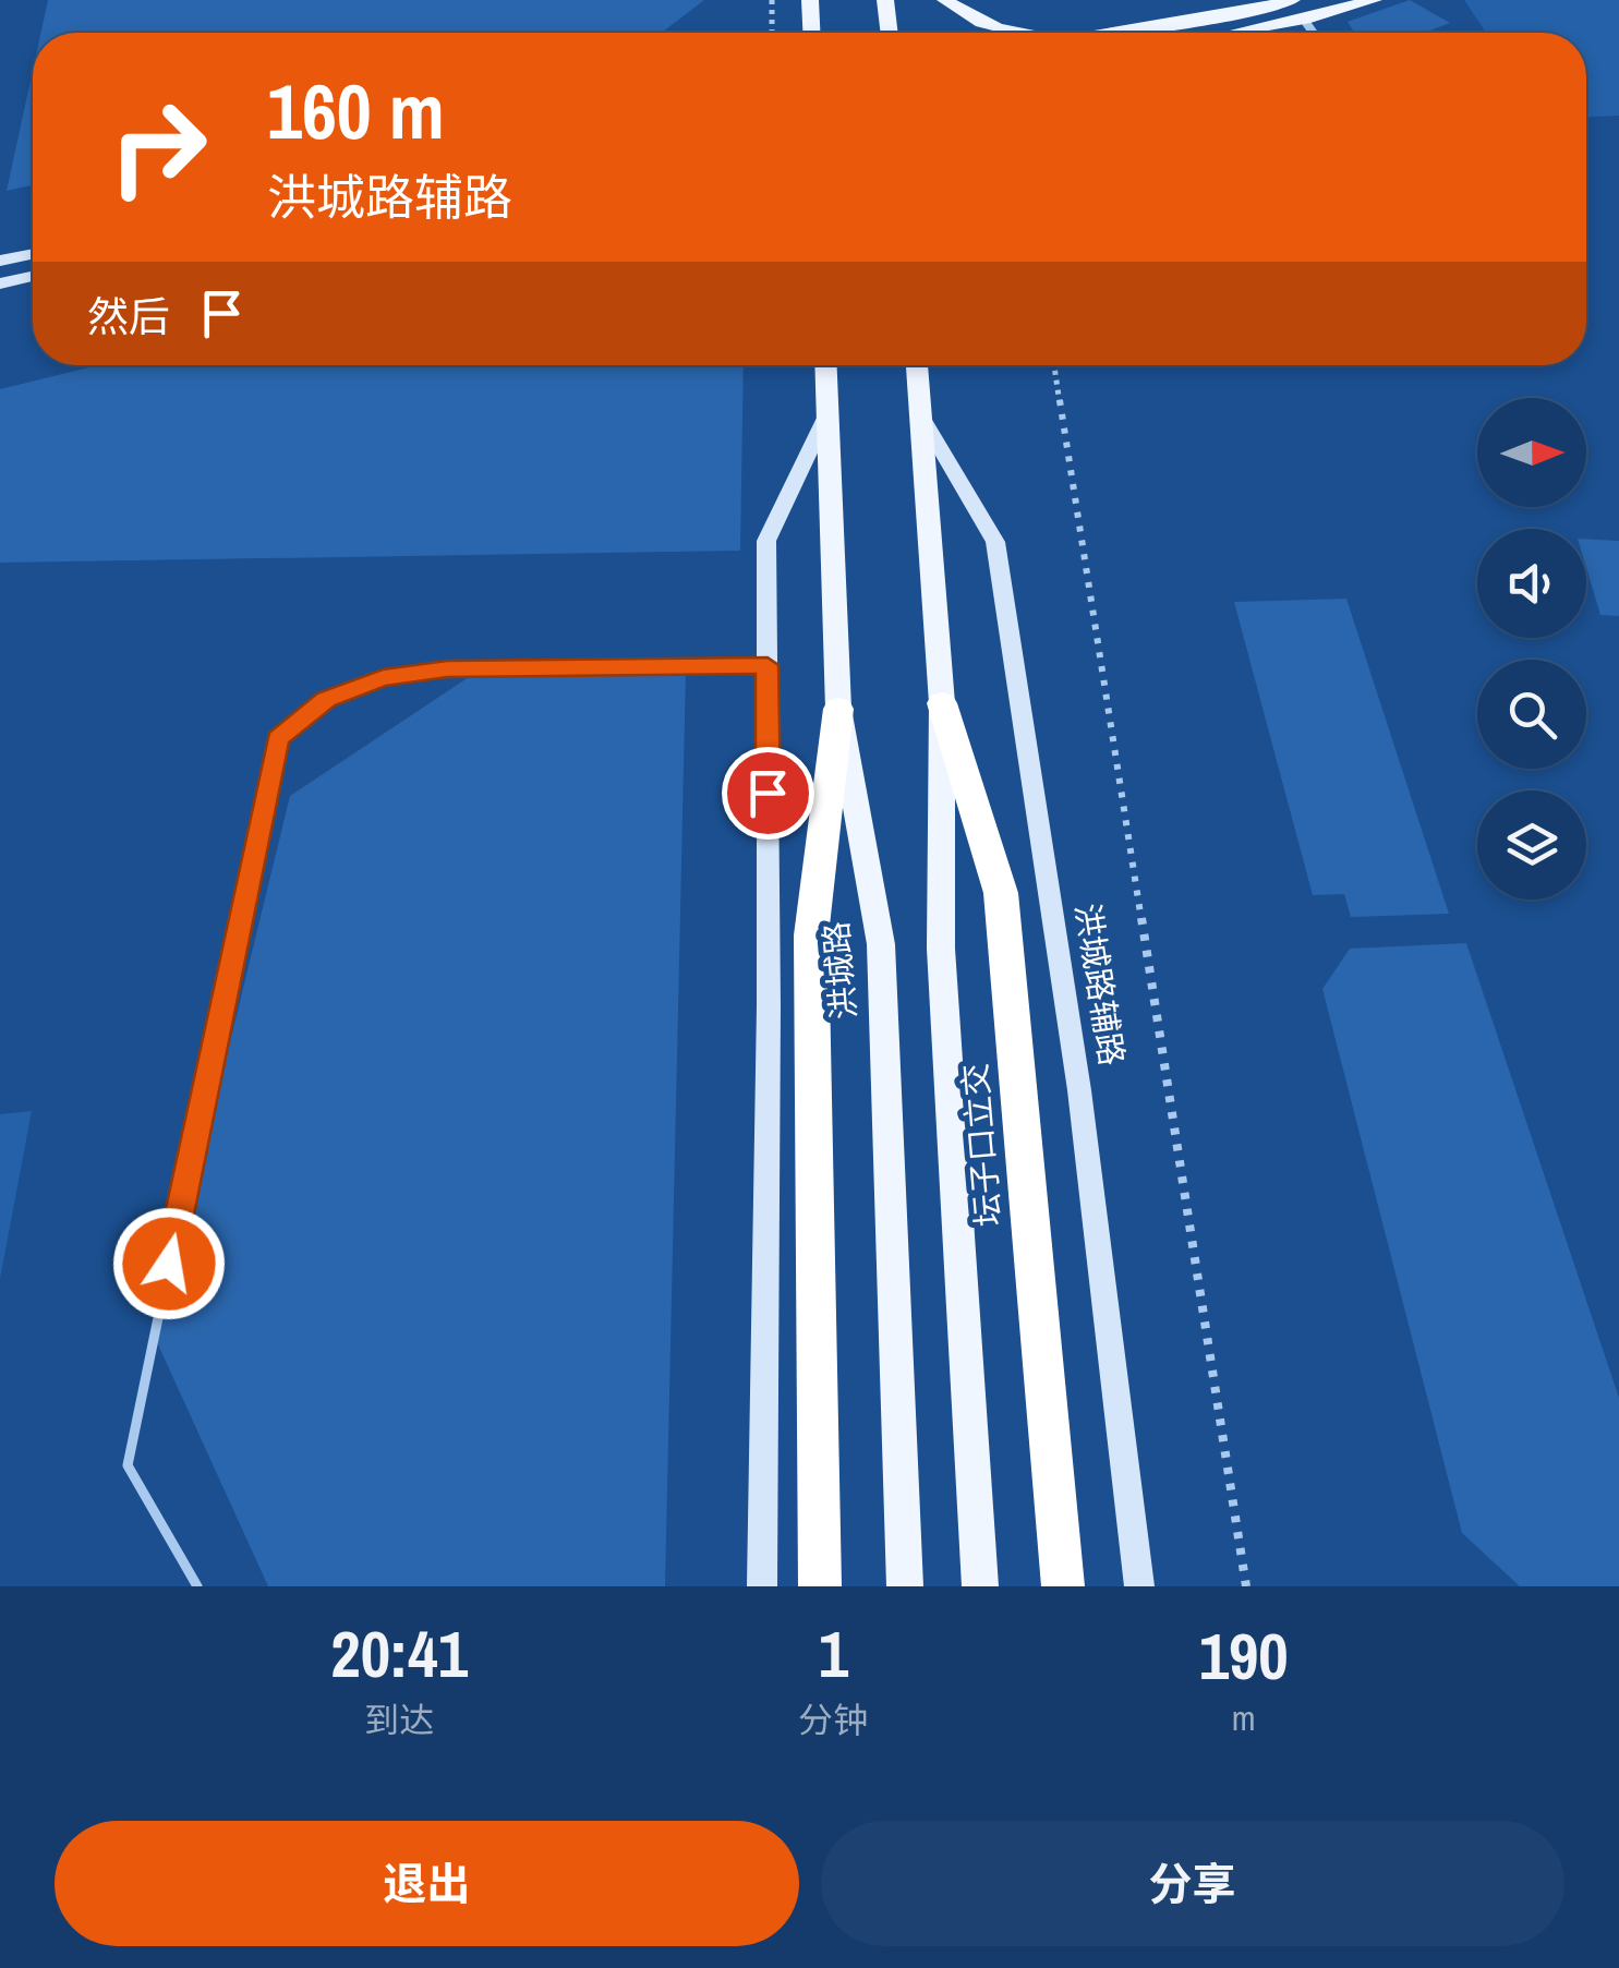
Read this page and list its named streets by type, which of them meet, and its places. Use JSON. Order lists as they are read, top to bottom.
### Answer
{
  "streets": {
    "highway": ["坛子口立交"],
    "main road": ["洪城路", "洪城路辅路"]
  },
  "north": "right",
  "page": {
    "turn": ["160 m", "洪城路辅路"],
    "then": "然后",
    "eta": [
      "20:41",
      "到达",
      "1",
      "分钟",
      "190",
      "m"
    ],
    "buttons": ["退出", "分享"]
  }
}
